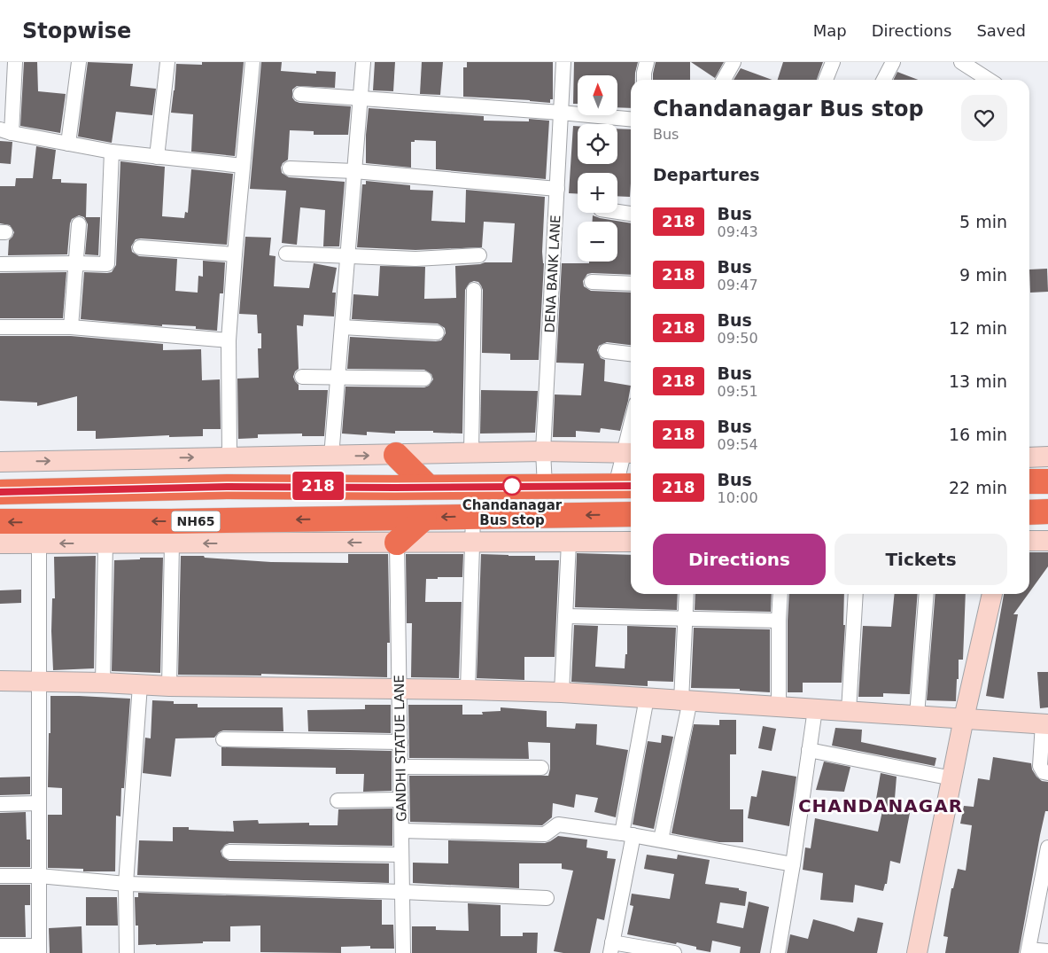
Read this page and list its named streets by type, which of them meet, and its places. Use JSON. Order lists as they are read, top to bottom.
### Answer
{
  "streets": {
    "highway": ["NH65"],
    "street": ["DENA BANK LANE", "GANDHI STATUE LANE"]
  },
  "districts": ["CHANDANAGAR"],
  "places": ["Chandanagar Bus stop"],
  "lines": ["bus line 218"],
  "north": "top",
  "page": {
    "header": "Stopwise",
    "nav": ["Map", "Directions", "Saved"],
    "on_map": "218",
    "map_buttons": ["+", "−"],
    "heading": [
      ["Chandanagar Bus stop", "Bus"],
      "Departures"
    ],
    "list": [
      {
        "mark": "218",
        "name": "Bus",
        "note": "09:43",
        "value": "5 min"
      },
      {
        "mark": "218",
        "name": "Bus",
        "note": "09:47",
        "value": "9 min"
      },
      {
        "mark": "218",
        "name": "Bus",
        "note": "09:50",
        "value": "12 min"
      },
      {
        "mark": "218",
        "name": "Bus",
        "note": "09:51",
        "value": "13 min"
      },
      {
        "mark": "218",
        "name": "Bus",
        "note": "09:54",
        "value": "16 min"
      },
      {
        "mark": "218",
        "name": "Bus",
        "note": "10:00",
        "value": "22 min"
      }
    ],
    "buttons": ["Directions", "Tickets"]
  }
}
